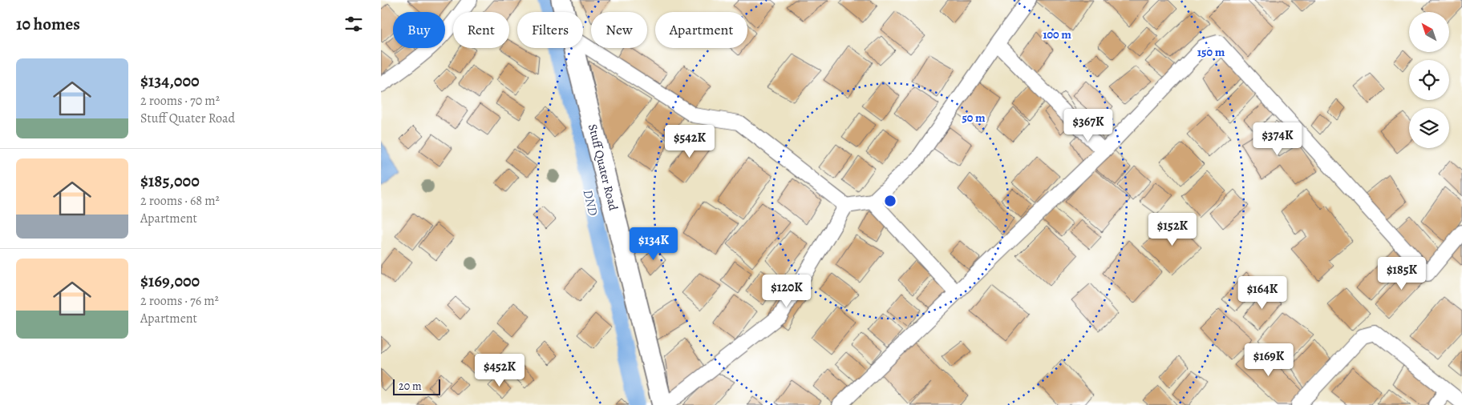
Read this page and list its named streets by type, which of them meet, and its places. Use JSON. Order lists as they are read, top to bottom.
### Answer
{
  "streets": {
    "street": ["Stuff Quater Road"]
  },
  "water": ["DND"],
  "scale_bar": "20 m",
  "north": "top left",
  "page": {
    "heading": "10 homes",
    "chip": [
      "Buy",
      "Rent",
      "Filters",
      "New",
      "Apartment"
    ],
    "list": [
      {
        "name": "$134,000",
        "note": "2 rooms · 70 m² · Stuff Quater Road"
      },
      {
        "name": "$185,000",
        "note": "2 rooms · 68 m² · Apartment"
      },
      {
        "name": "$169,000",
        "note": "2 rooms · 76 m² · Apartment"
      }
    ],
    "price": [
      "$367K",
      "$374K",
      "$542K",
      "$152K",
      "$134K",
      "$185K",
      "$120K",
      "$164K",
      "$169K",
      "$452K"
    ],
    "scale": "20 m"
  },
  "rings": ["100 m", "150 m", "50 m"]
}
